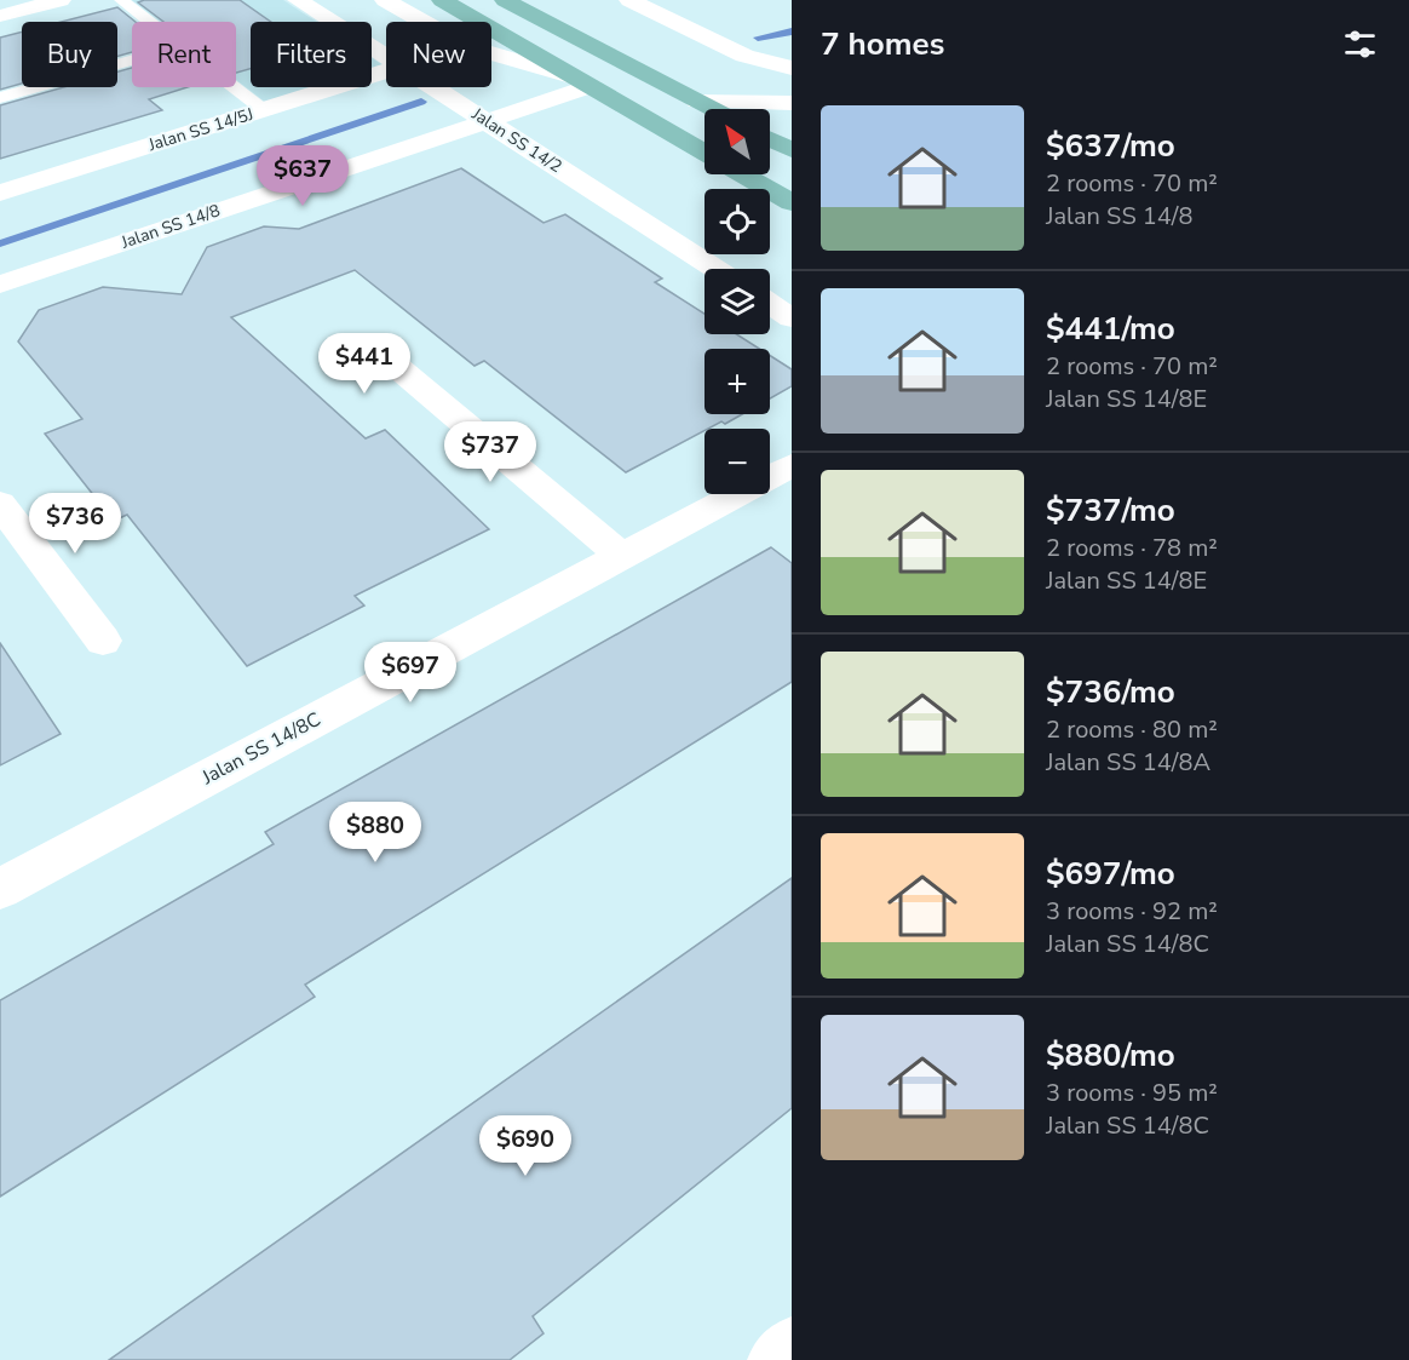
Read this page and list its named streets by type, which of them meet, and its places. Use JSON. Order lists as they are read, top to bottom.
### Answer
{
  "streets": {
    "street": [
      "Jalan SS 14/5J",
      "Jalan SS 14/2",
      "Jalan SS 14/8",
      "Jalan SS 14/8C"
    ]
  },
  "crossings": [
    ["Jalan SS 14/2", "Jalan SS 14/8"]
  ],
  "north": "top left",
  "page": {
    "heading": "7 homes",
    "chip": [
      "Buy",
      "Rent",
      "Filters",
      "New"
    ],
    "list": [
      {
        "name": "$637/mo",
        "note": "2 rooms · 70 m² · Jalan SS 14/8"
      },
      {
        "name": "$441/mo",
        "note": "2 rooms · 70 m² · Jalan SS 14/8E"
      },
      {
        "name": "$737/mo",
        "note": "2 rooms · 78 m² · Jalan SS 14/8E"
      },
      {
        "name": "$736/mo",
        "note": "2 rooms · 80 m² · Jalan SS 14/8A"
      },
      {
        "name": "$697/mo",
        "note": "3 rooms · 92 m² · Jalan SS 14/8C"
      },
      {
        "name": "$880/mo",
        "note": "3 rooms · 95 m² · Jalan SS 14/8C"
      }
    ],
    "map_buttons": ["+", "−"],
    "price": [
      "$637",
      "$441",
      "$737",
      "$736",
      "$697",
      "$880",
      "$690"
    ]
  }
}
